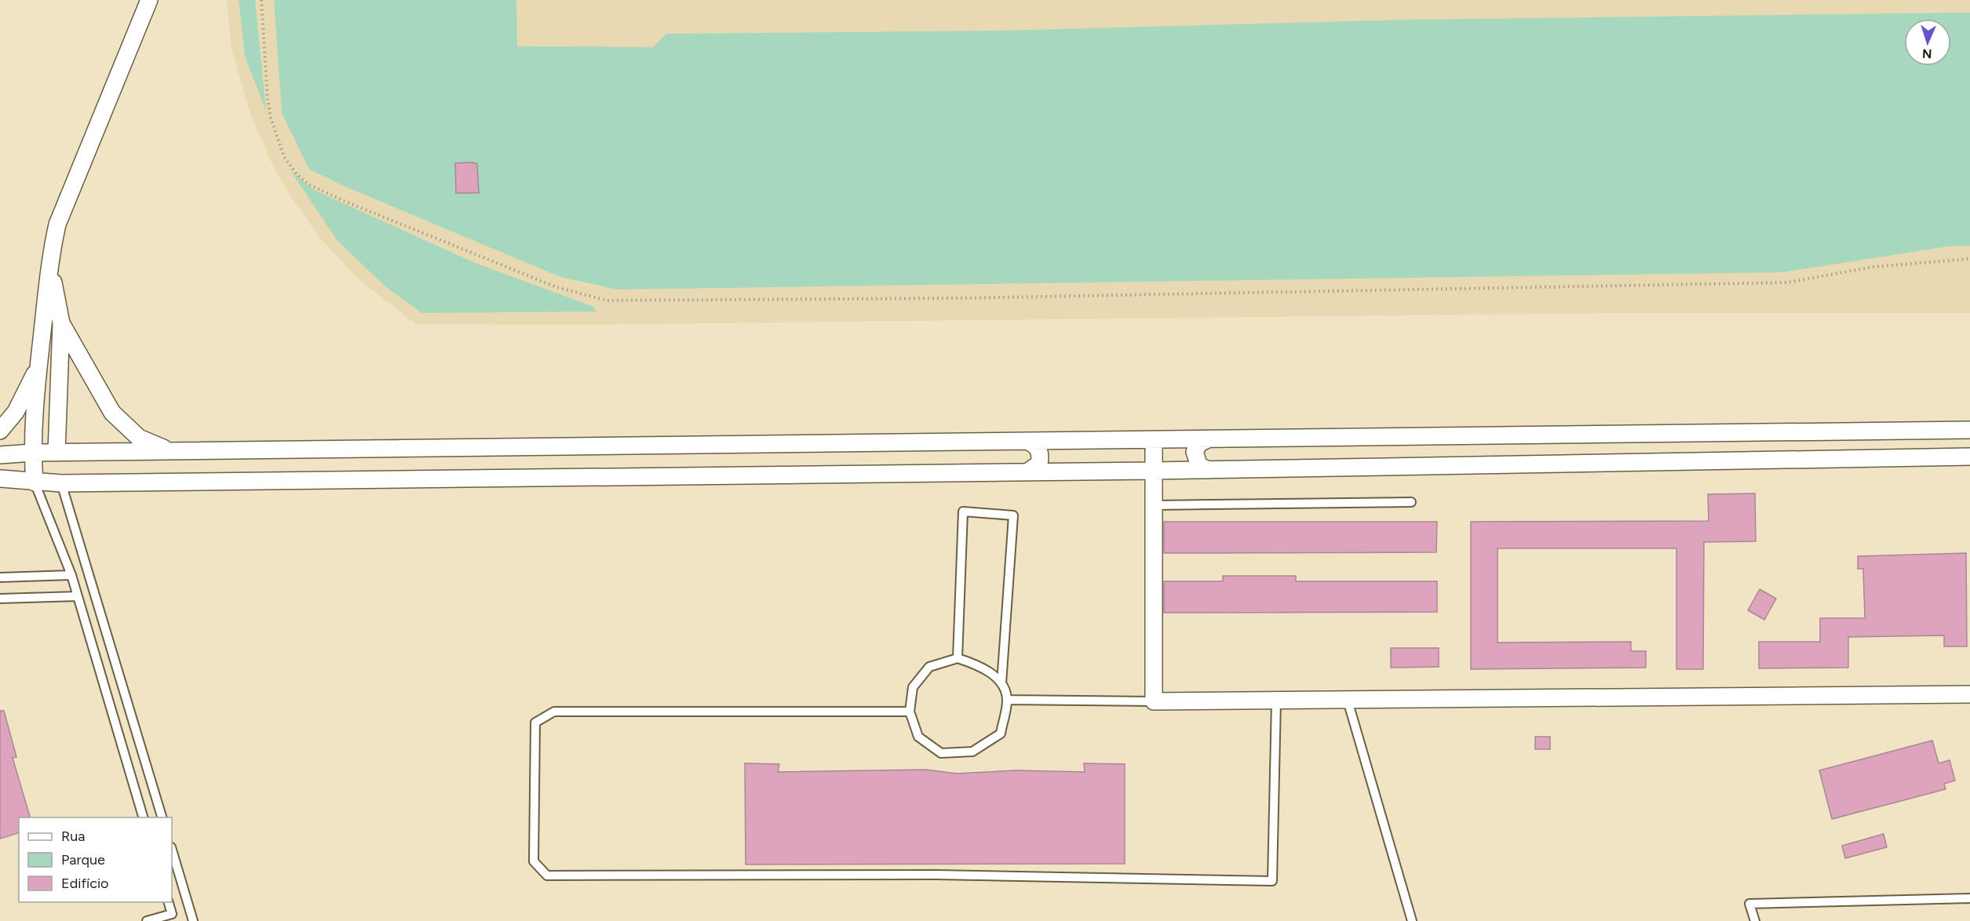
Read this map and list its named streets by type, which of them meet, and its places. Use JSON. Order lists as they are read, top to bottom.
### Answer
{
  "legend": ["Rua", "Parque", "Edifício"],
  "north": "bottom"
}
